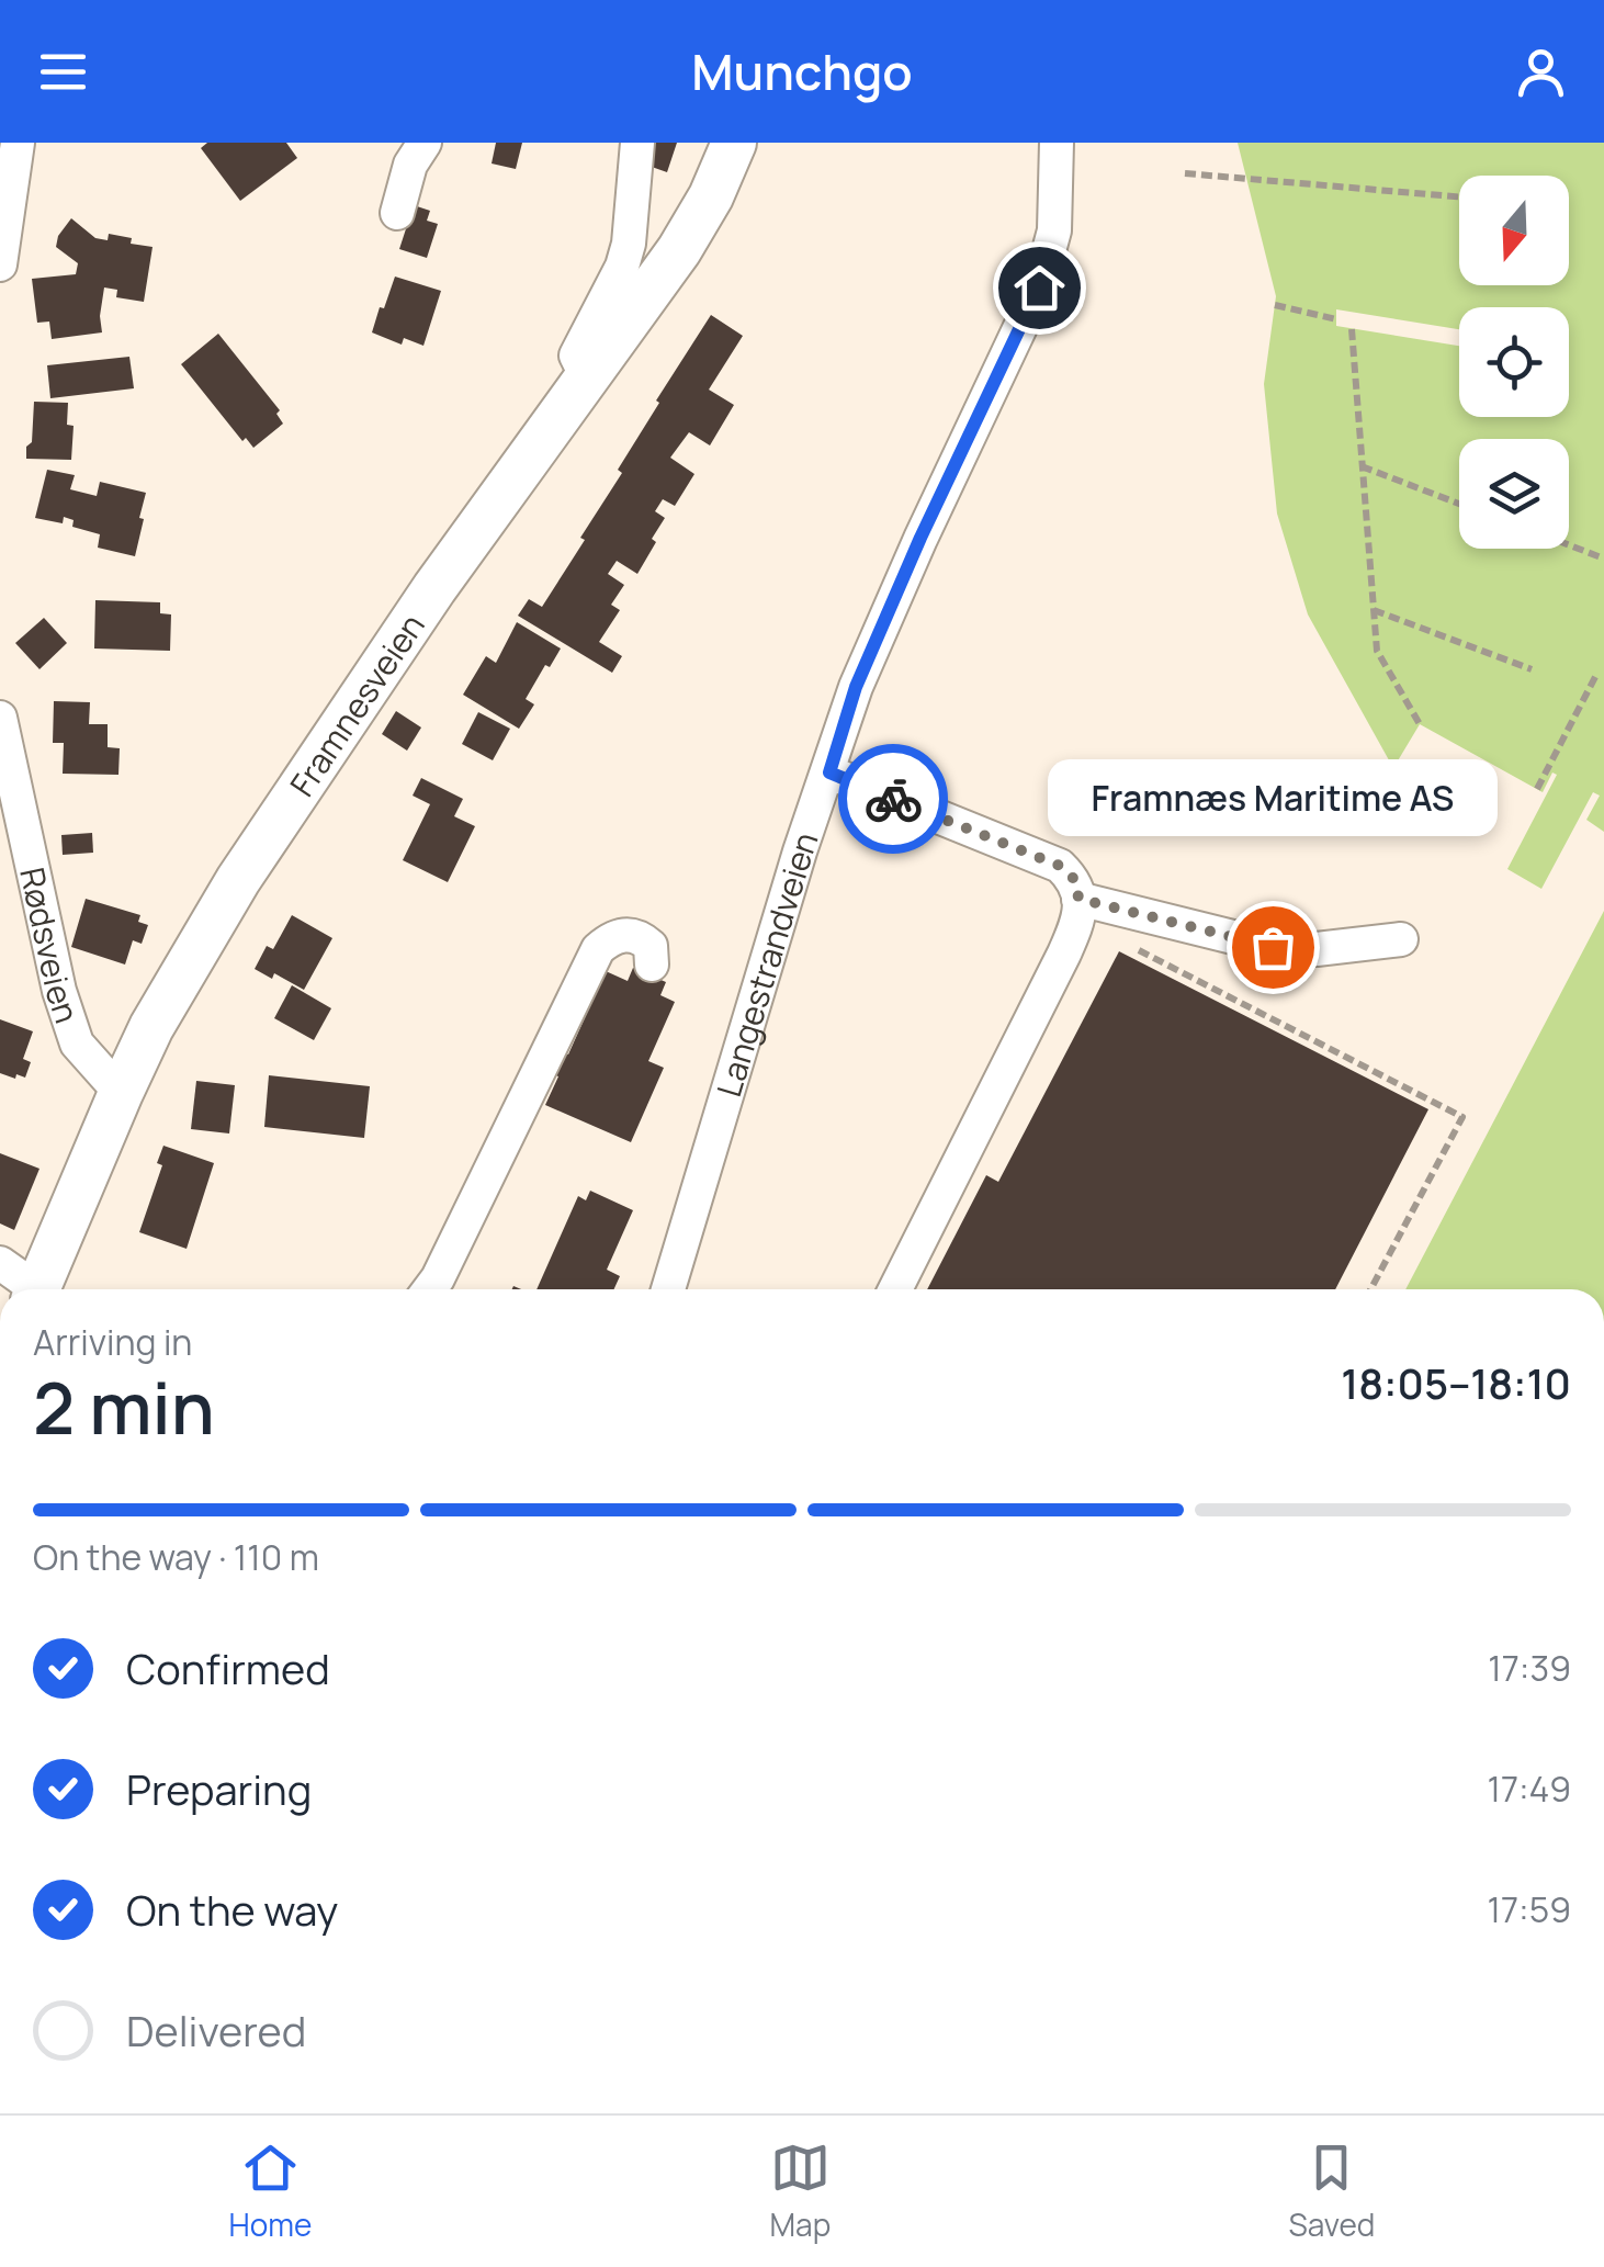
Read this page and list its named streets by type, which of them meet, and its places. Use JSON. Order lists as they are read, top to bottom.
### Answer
{
  "streets": {
    "main road": ["Framnesveien"],
    "street": ["Rødsveien", "Langestrandveien"]
  },
  "crossings": [
    ["Framnesveien", "Rødsveien"]
  ],
  "places": ["Framnæs Maritime AS"],
  "north": "bottom",
  "page": {
    "header": "Munchgo",
    "bubble": "Framnæs Maritime AS",
    "heading": ["2 min", "Arriving in", "18:05–18:10"],
    "bar": "On the way · 110 m",
    "list": [
      ["Confirmed", "17:39"],
      ["Preparing", "17:49"],
      ["On the way", "17:59"],
      "Delivered"
    ],
    "tabs": ["Home", "Map", "Saved"]
  }
}
